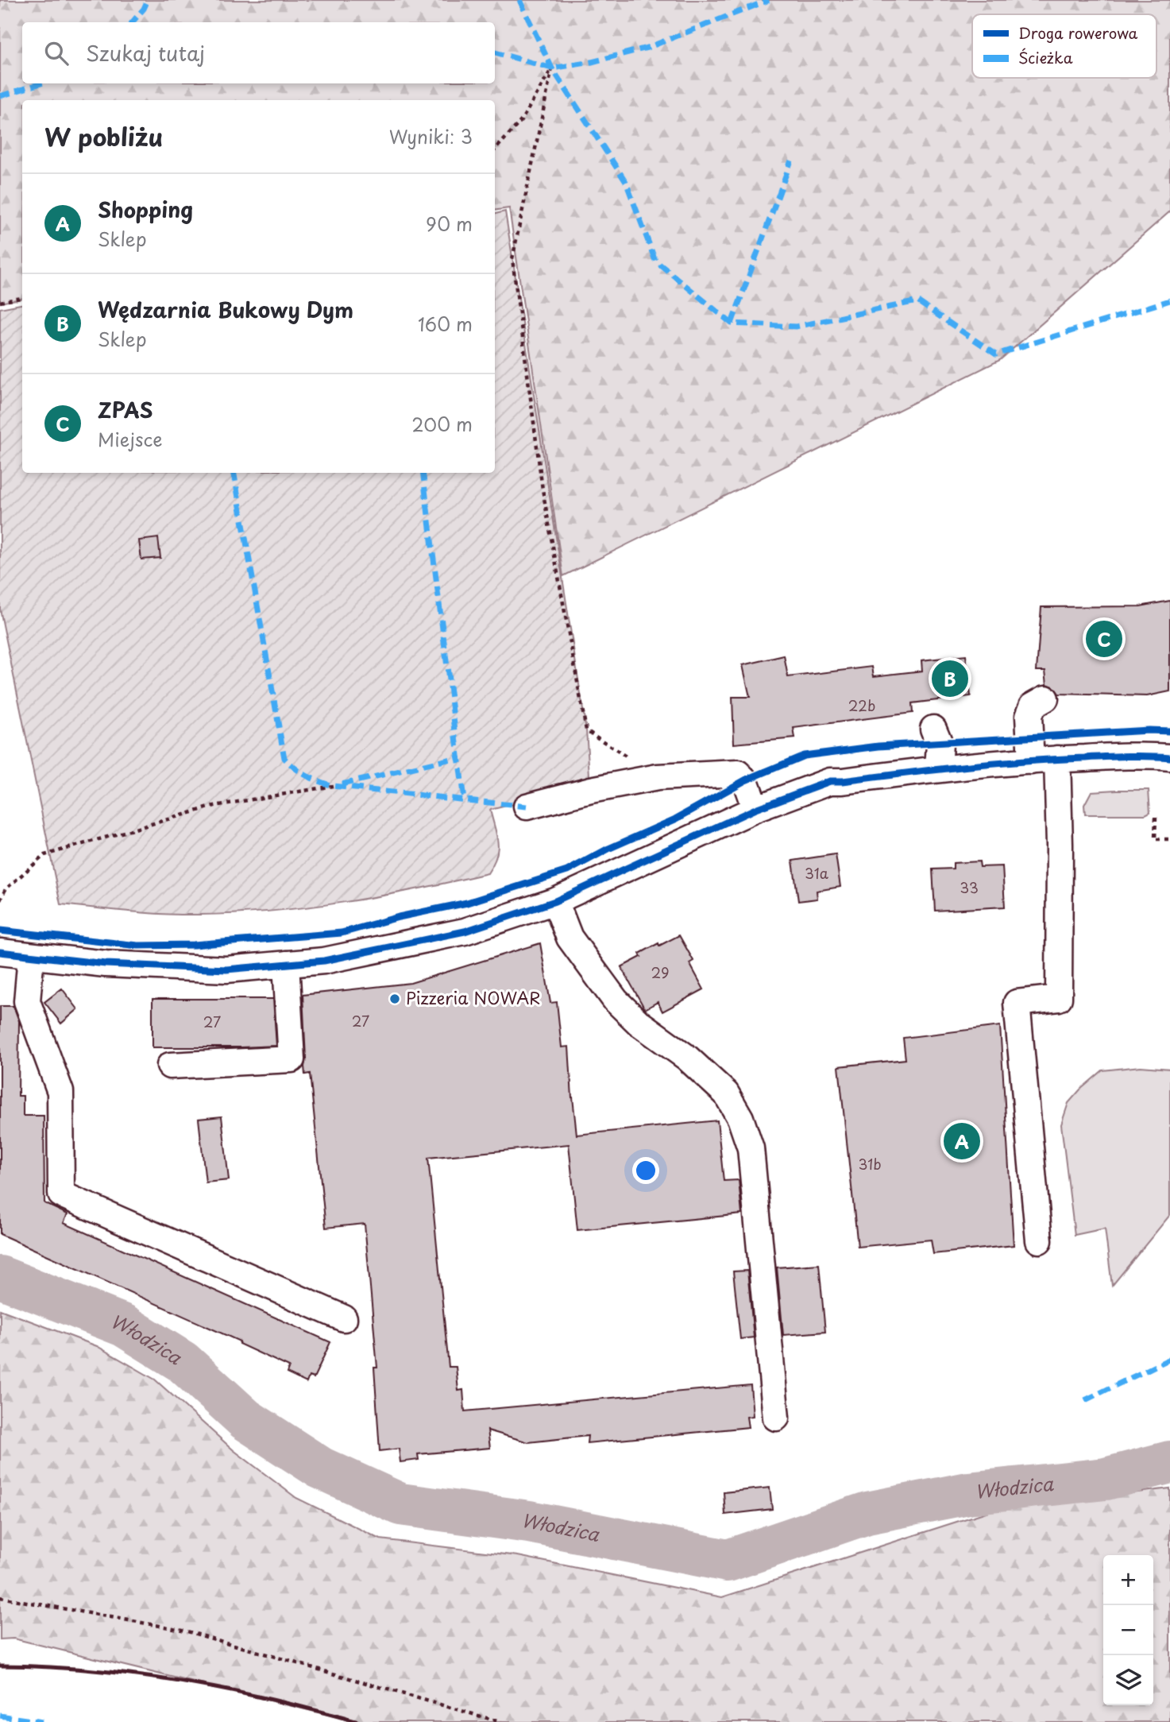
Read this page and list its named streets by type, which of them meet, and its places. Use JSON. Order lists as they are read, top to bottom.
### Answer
{
  "water": ["Włodzica"],
  "places": ["Pizzeria NOWAR"],
  "house_numbers": [
    "22b",
    "31a",
    "33",
    "29",
    "27",
    "27",
    "31b"
  ],
  "legend": ["Droga rowerowa", "Ścieżka"],
  "page": {
    "search": "Szukaj tutaj",
    "heading": ["W pobliżu", "Wyniki: 3"],
    "list": [
      {
        "mark": "A",
        "name": "Shopping",
        "note": "Sklep",
        "value": "90 m"
      },
      {
        "mark": "B",
        "name": "Wędzarnia Bukowy Dym",
        "note": "Sklep",
        "value": "160 m"
      },
      {
        "mark": "C",
        "name": "ZPAS",
        "note": "Miejsce",
        "value": "200 m"
      }
    ],
    "pins": ["C", "B", "A"],
    "map_buttons": ["+", "−"]
  }
}
